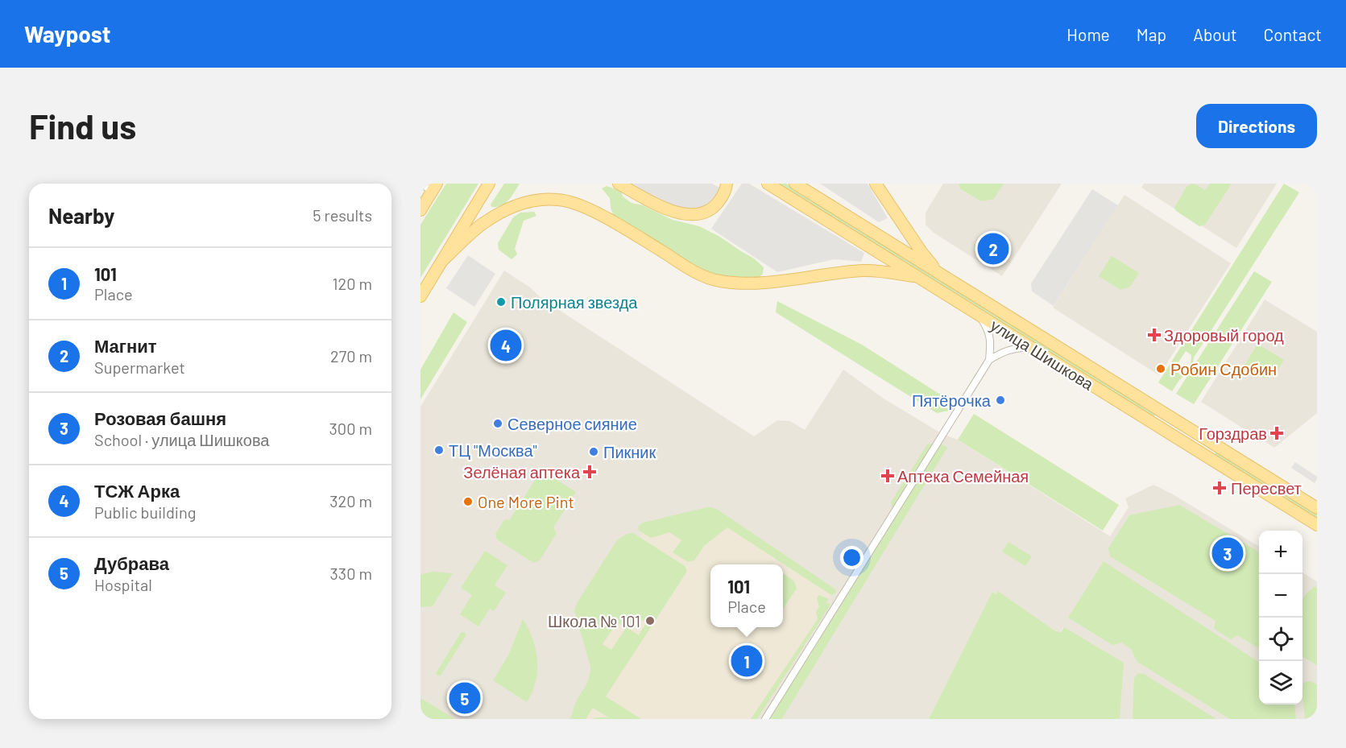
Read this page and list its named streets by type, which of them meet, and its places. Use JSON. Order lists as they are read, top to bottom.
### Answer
{
  "streets": {
    "main road": ["улица Шишкова"]
  },
  "places": {
    "other": [
      "Полярная звезда",
      "Робин Сдобин",
      "Пятёрочка",
      "Северное сияние",
      "ТЦ \"Москва\"",
      "Пикник",
      "One More Pint",
      "Школа № 101"
    ],
    "health": [
      "Здоровый город",
      "Горздрав",
      "Зелёная аптека",
      "Аптека Семейная",
      "Пересвет"
    ]
  },
  "page": {
    "header": "Waypost",
    "nav": [
      "Home",
      "Map",
      "About",
      "Contact"
    ],
    "buttons": "Directions",
    "title": "Find us",
    "heading": ["Nearby", "5 results"],
    "pins": [
      "2",
      "4",
      "3",
      "1",
      "5"
    ],
    "list": [
      {
        "mark": "1",
        "name": "101",
        "note": "Place",
        "value": "120 m"
      },
      {
        "mark": "2",
        "name": "Магнит",
        "note": "Supermarket",
        "value": "270 m"
      },
      {
        "mark": "3",
        "name": "Розовая башня",
        "note": "School · улица Шишкова",
        "value": "300 m"
      },
      {
        "mark": "4",
        "name": "ТСЖ Арка",
        "note": "Public building",
        "value": "320 m"
      },
      {
        "mark": "5",
        "name": "Дубрава",
        "note": "Hospital",
        "value": "330 m"
      }
    ],
    "map_buttons": ["+", "−"],
    "popup": ["101", "Place"]
  }
}
